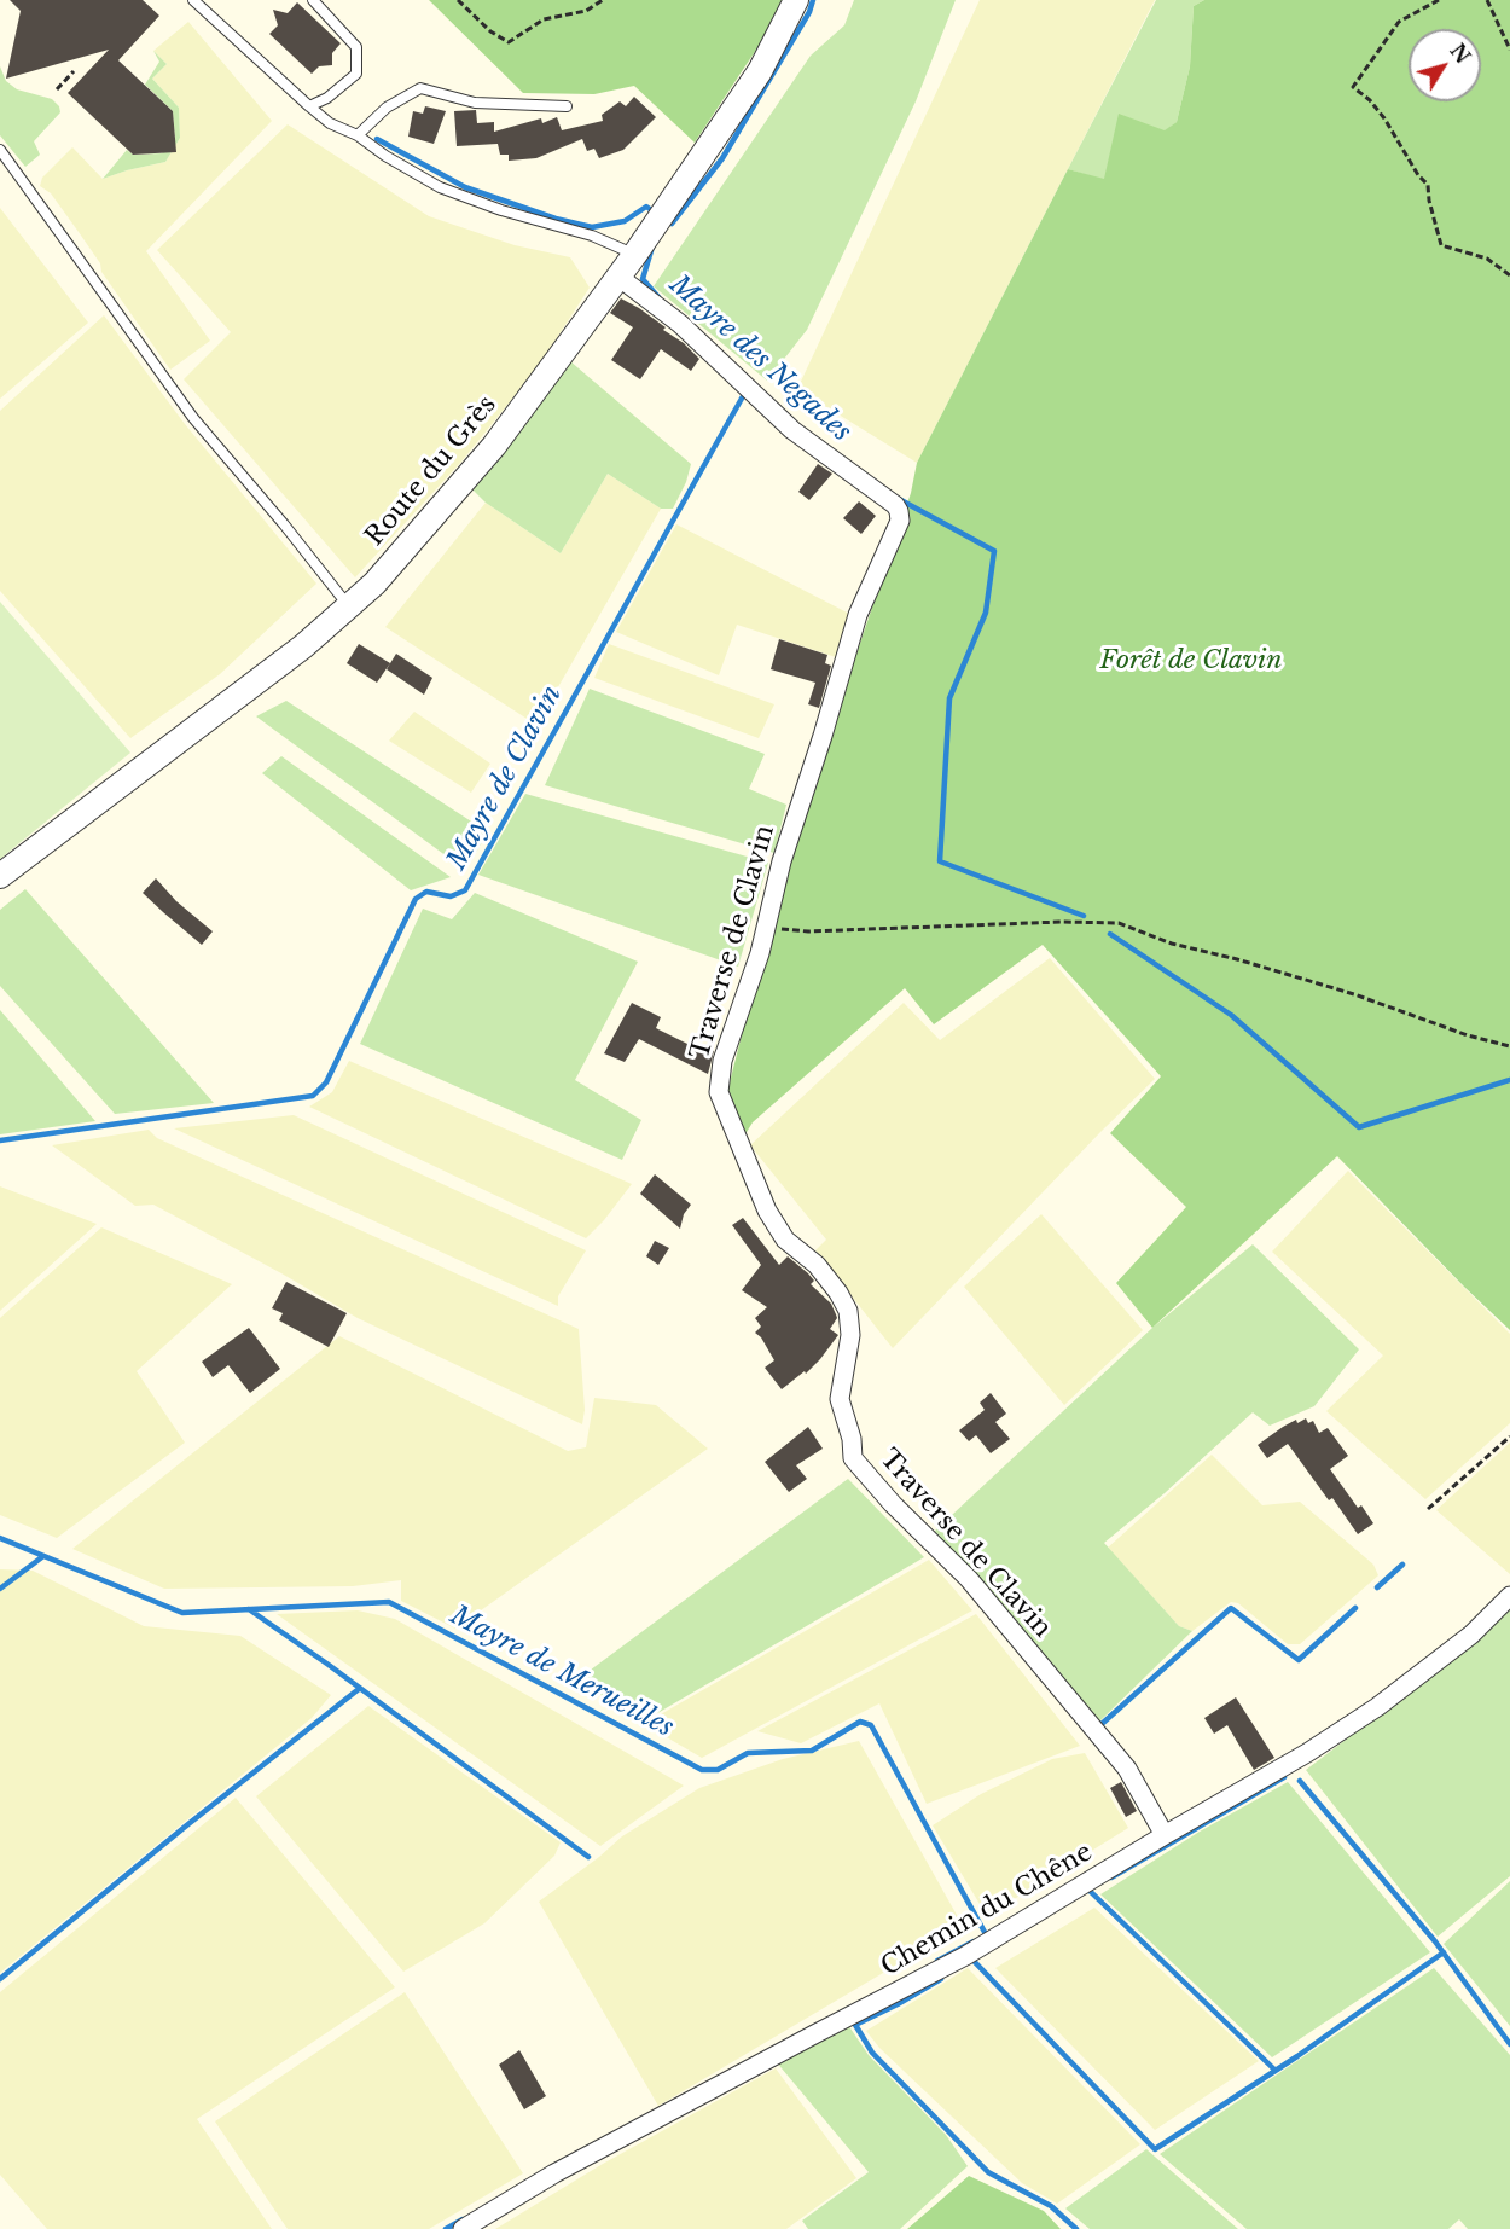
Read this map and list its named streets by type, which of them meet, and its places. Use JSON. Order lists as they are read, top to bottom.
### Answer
{
  "streets": {
    "street": ["Route du Grès", "Traverse de Clavin", "Chemin du Chêne"]
  },
  "crossings": [
    ["Route du Grès", "Traverse de Clavin"],
    ["Traverse de Clavin", "Chemin du Chêne"]
  ],
  "water": ["Mayre des Negades", "Mayre de Clavin", "Mayre de Merueilles"],
  "parks": ["Forêt de Clavin"],
  "north": "top right"
}
